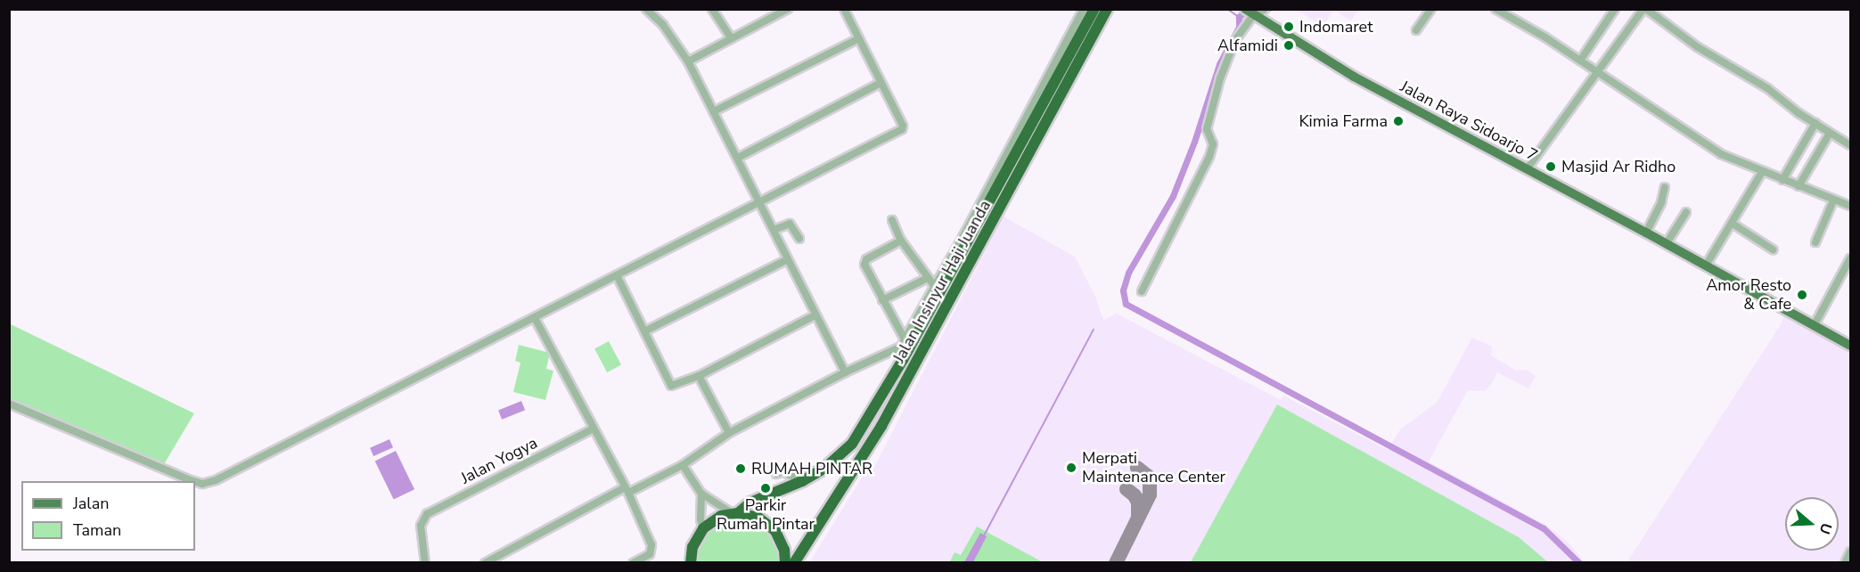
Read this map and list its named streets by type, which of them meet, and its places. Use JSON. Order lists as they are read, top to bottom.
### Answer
{
  "streets": {
    "highway": ["Jalan Insinyur Haji Juanda"],
    "main road": ["Jalan Raya Sidoarjo 7"],
    "street": ["Jalan Yogya"]
  },
  "places": [
    "Indomaret",
    "Alfamidi",
    "Kimia Farma",
    "Masjid Ar Ridho",
    "Amor Resto & Cafe",
    "Merpati Maintenance Center",
    "RUMAH PINTAR",
    "Parkir Rumah Pintar"
  ],
  "legend": ["Jalan", "Taman"],
  "north": "right"
}
